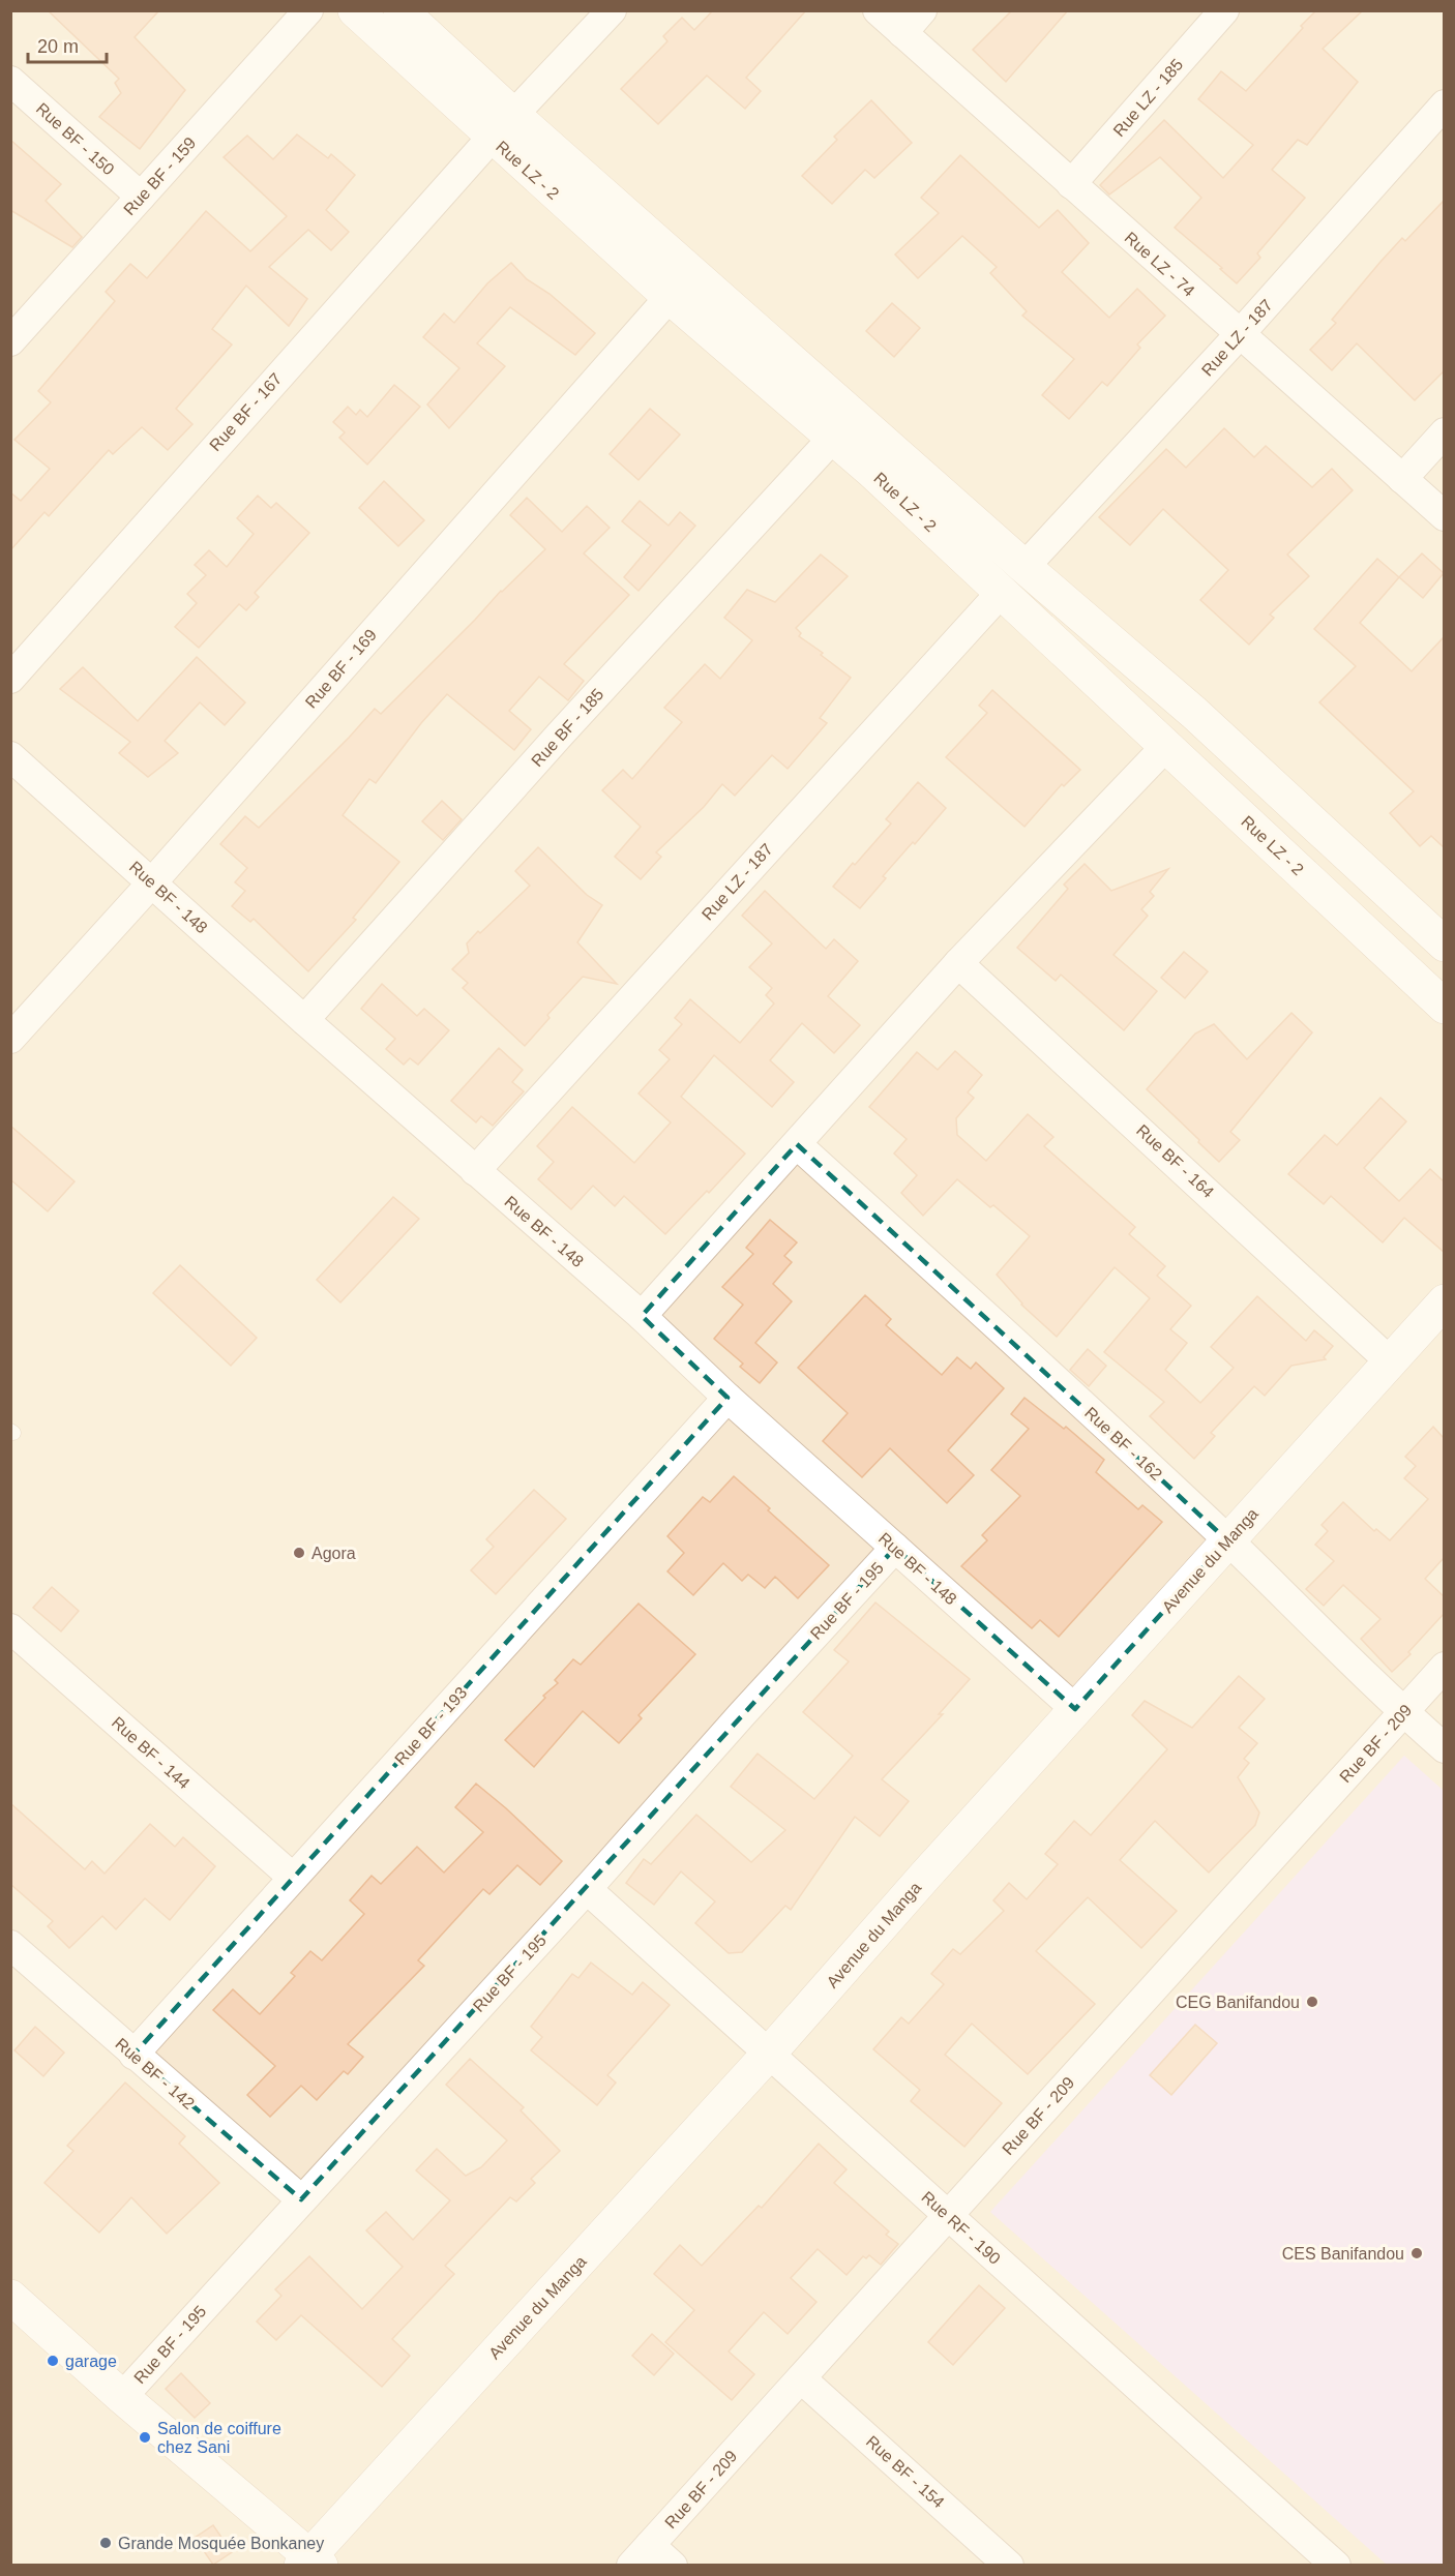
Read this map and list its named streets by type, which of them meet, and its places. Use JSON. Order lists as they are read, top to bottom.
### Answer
{
  "streets": {
    "main road": ["Rue LZ - 2", "Avenue du Manga"],
    "street": [
      "Rue LZ - 185",
      "Rue BF - 150",
      "Rue BF - 159",
      "Rue LZ - 74",
      "Rue LZ - 187",
      "Rue BF - 167",
      "Rue BF - 169",
      "Rue BF - 185",
      "Rue BF - 148",
      "Rue BF - 164",
      "Rue BF - 162",
      "Rue BF - 195",
      "Rue BF - 193",
      "Rue BF - 209",
      "Rue BF - 144",
      "Rue BF - 142",
      "Rue RF - 190",
      "Rue BF - 154"
    ]
  },
  "crossings": [
    ["Rue LZ - 185", "Rue LZ - 74"],
    ["Rue BF - 150", "Rue BF - 159"],
    ["Rue LZ - 2", "Rue LZ - 187"],
    ["Rue LZ - 2", "Rue BF - 167"],
    ["Rue LZ - 2", "Rue BF - 169"],
    ["Rue LZ - 2", "Rue BF - 185"],
    ["Rue LZ - 74", "Rue LZ - 187"],
    ["Rue LZ - 187", "Rue BF - 148"],
    ["Rue BF - 169", "Rue BF - 148"],
    ["Rue BF - 185", "Rue BF - 148"],
    ["Rue BF - 148", "Avenue du Manga"],
    ["Rue BF - 148", "Rue BF - 195"],
    ["Rue BF - 148", "Rue BF - 193"],
    ["Rue BF - 164", "Avenue du Manga"],
    ["Rue BF - 162", "Avenue du Manga"],
    ["Rue BF - 162", "Rue BF - 209"],
    ["Avenue du Manga", "Rue RF - 190"],
    ["Rue BF - 195", "Rue BF - 142"],
    ["Rue BF - 195", "Rue RF - 190"],
    ["Rue BF - 193", "Rue BF - 144"],
    ["Rue BF - 193", "Rue BF - 142"],
    ["Rue BF - 209", "Rue RF - 190"],
    ["Rue BF - 209", "Rue BF - 154"]
  ],
  "places": [
    "Agora",
    "CEG Banifandou",
    "CES Banifandou",
    "garage",
    "Salon de coiffure chez Sani",
    "Grande Mosquée Bonkaney"
  ],
  "scale_bar": "20 m"
}
